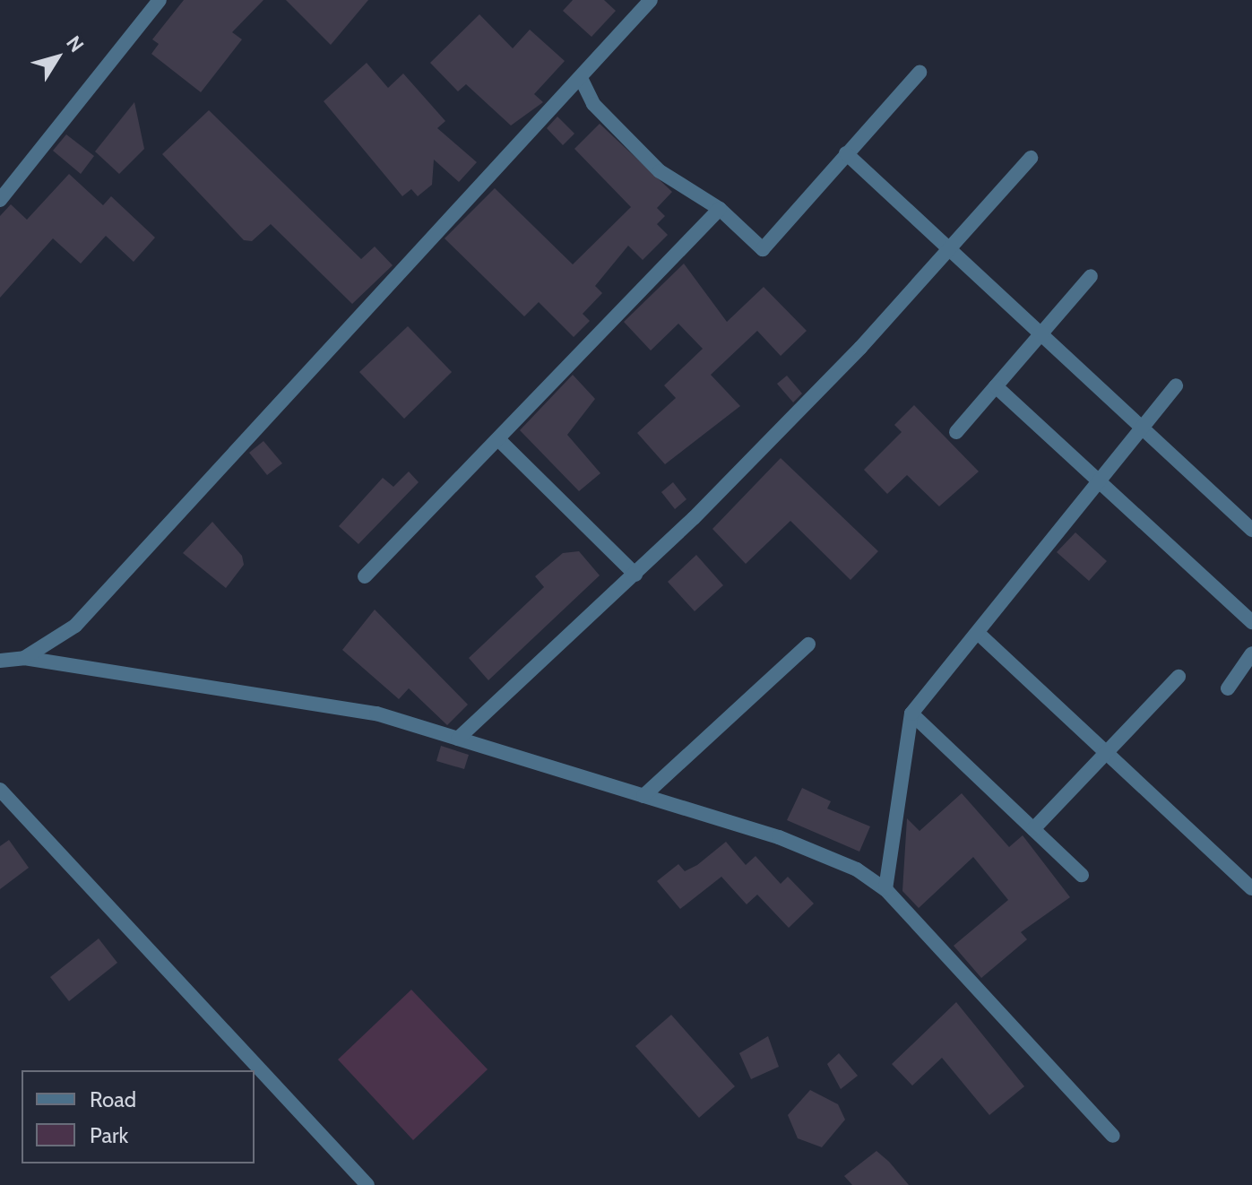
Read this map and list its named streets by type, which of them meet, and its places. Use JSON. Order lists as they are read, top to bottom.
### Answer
{
  "legend": ["Road", "Park"],
  "north": "top right"
}
